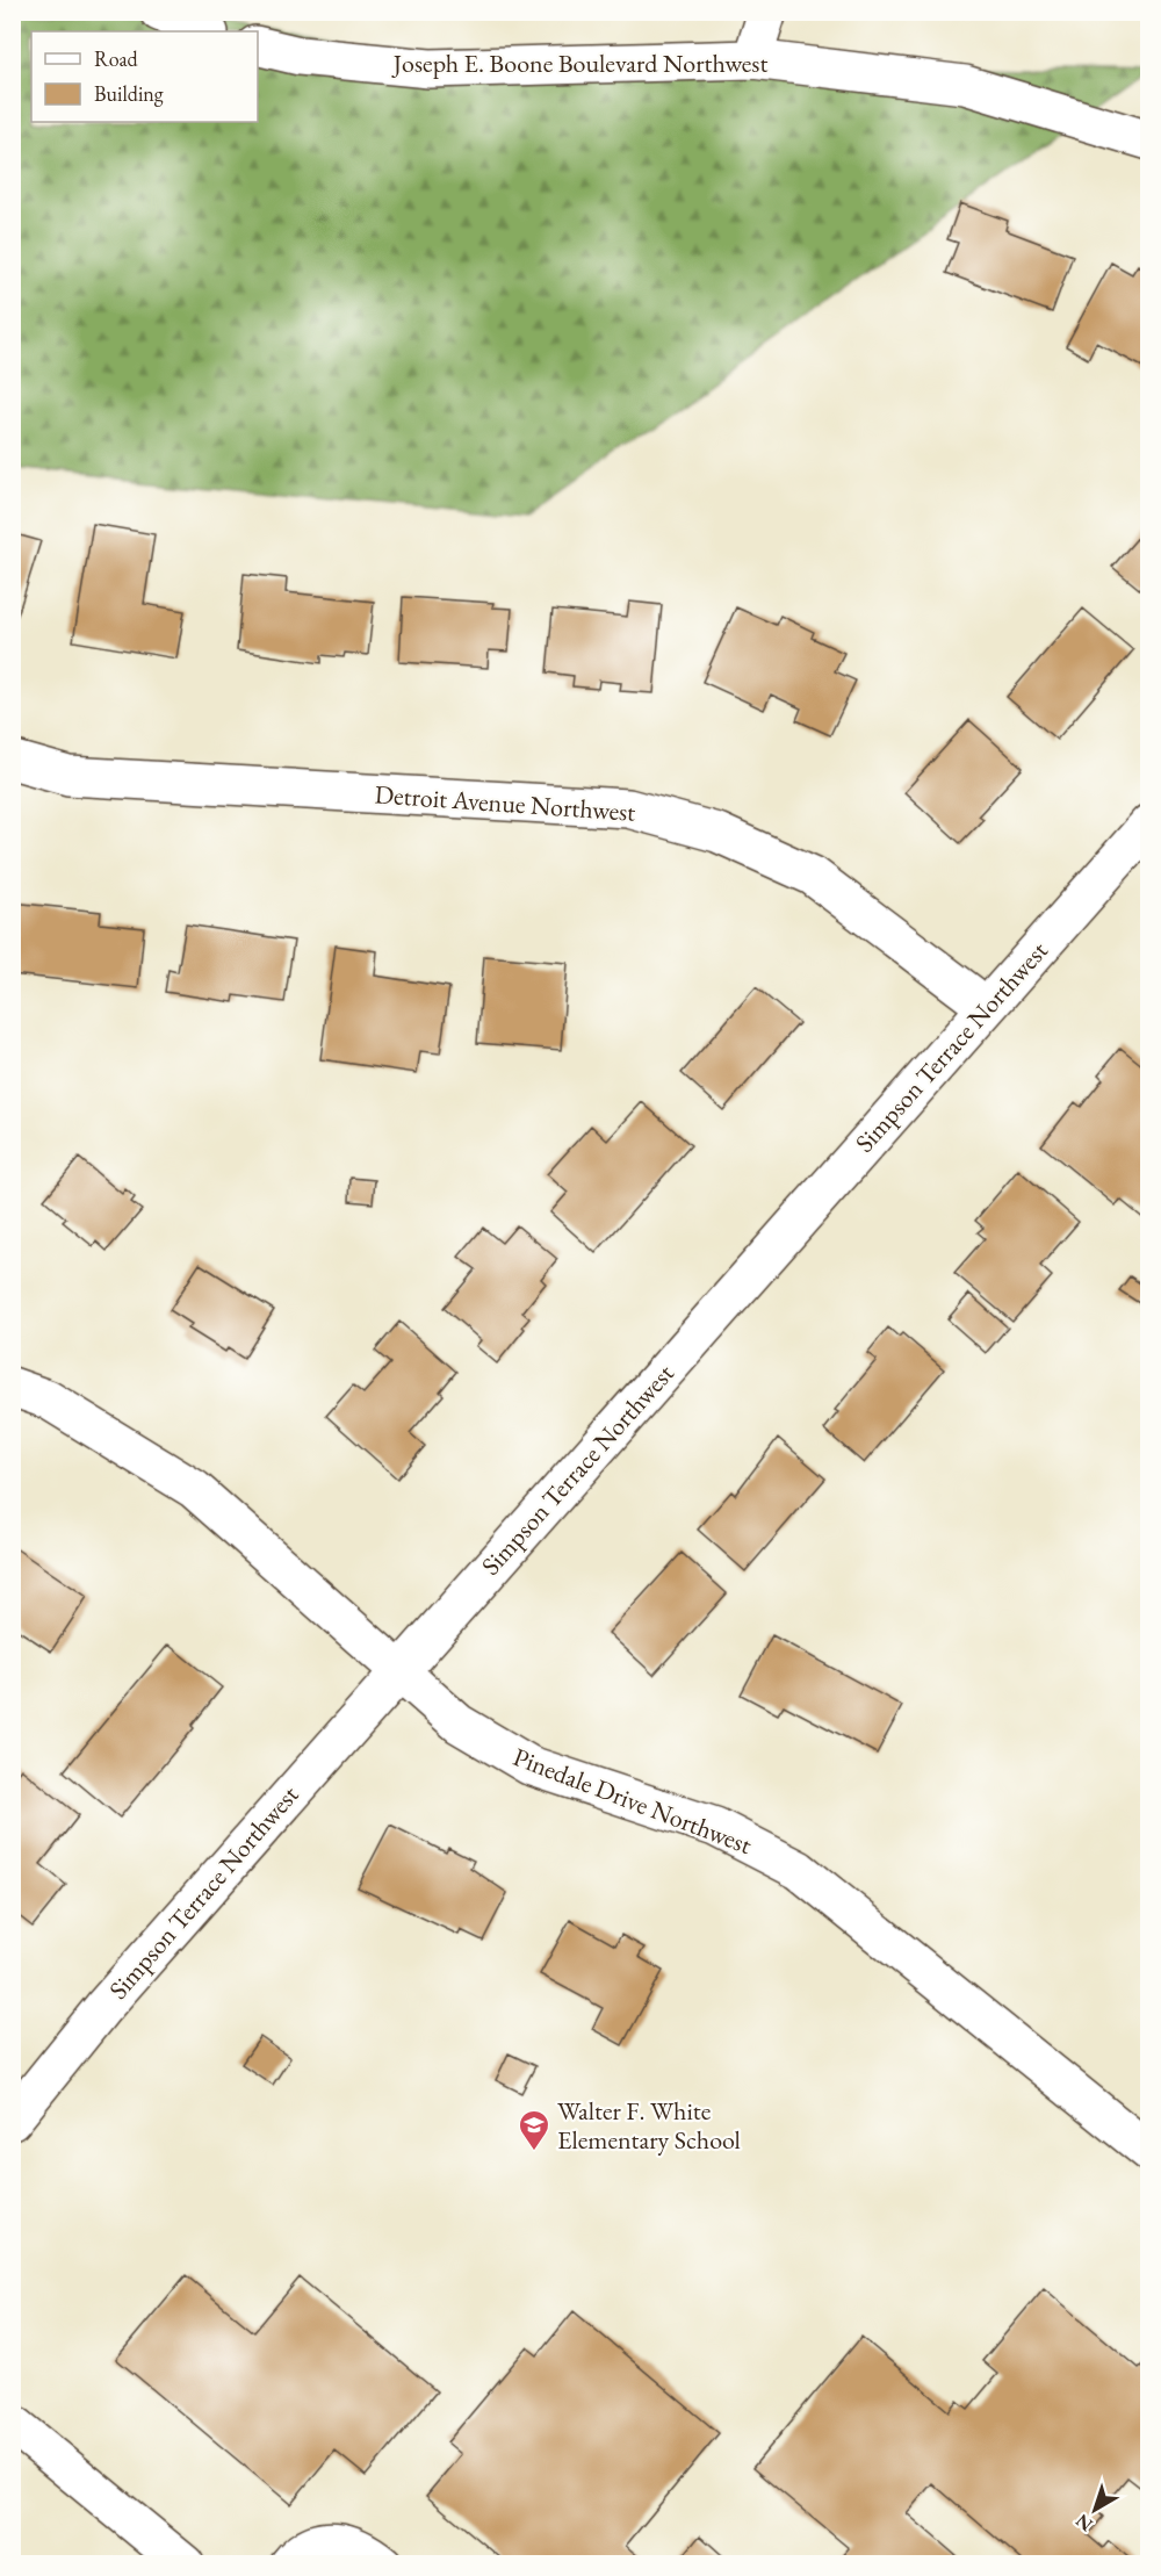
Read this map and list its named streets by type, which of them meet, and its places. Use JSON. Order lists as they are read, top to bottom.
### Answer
{
  "streets": {
    "street": [
      "Joseph E. Boone Boulevard Northwest",
      "Detroit Avenue Northwest",
      "Simpson Terrace Northwest",
      "Pinedale Drive Northwest"
    ]
  },
  "crossings": [
    ["Detroit Avenue Northwest", "Simpson Terrace Northwest"],
    ["Simpson Terrace Northwest", "Pinedale Drive Northwest"]
  ],
  "places": {
    "school or university": ["Walter F. White Elementary School"]
  },
  "legend": ["Road", "Building"],
  "north": "bottom left"
}
